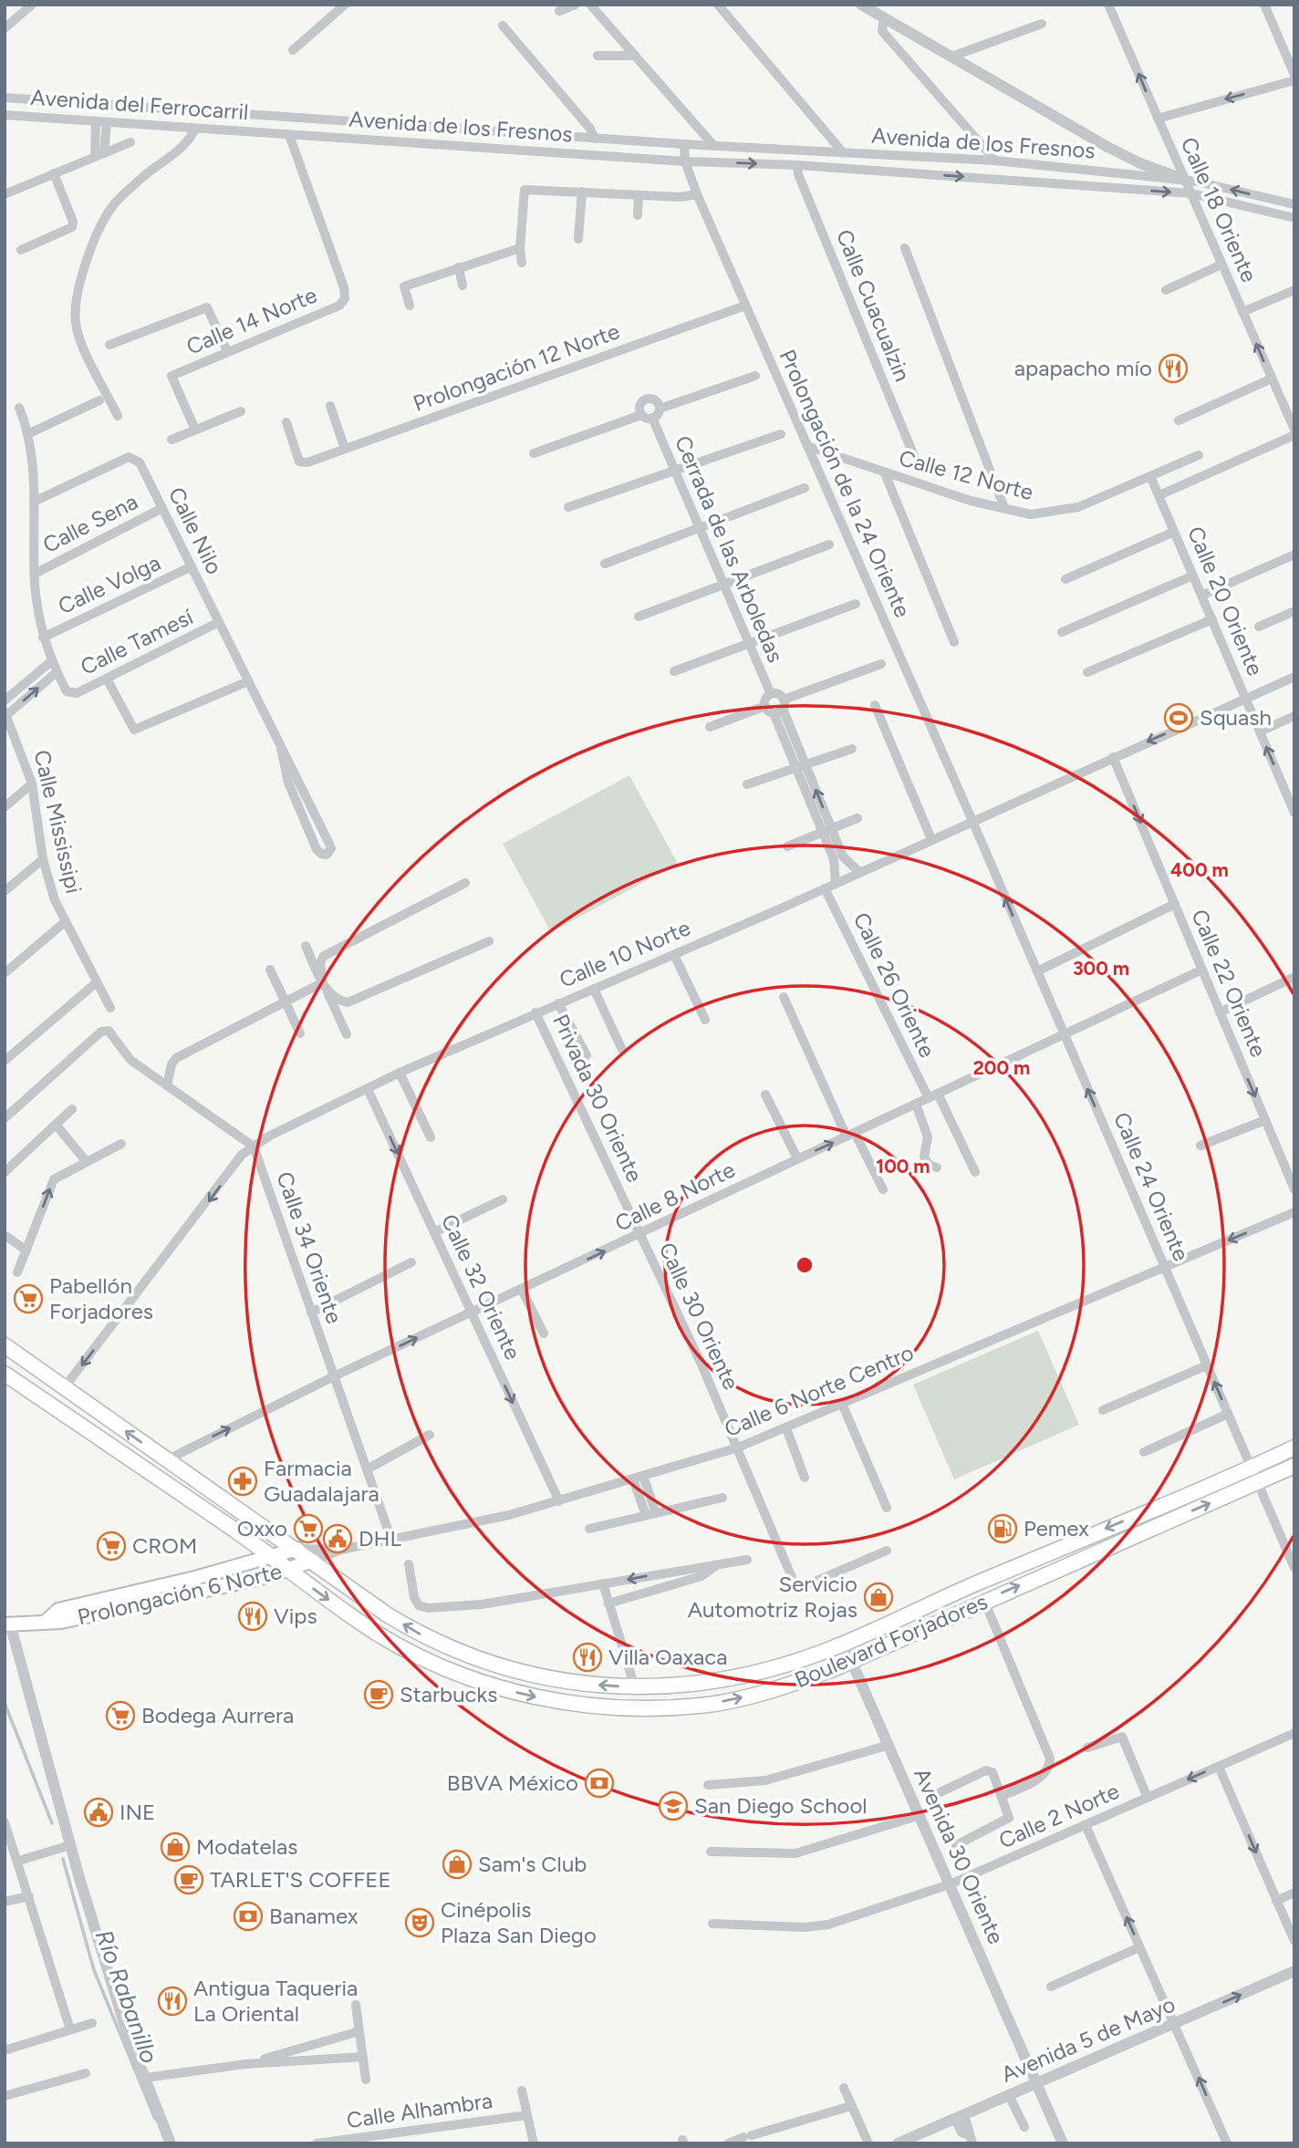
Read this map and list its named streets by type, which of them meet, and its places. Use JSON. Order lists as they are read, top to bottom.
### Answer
{
  "streets": {
    "main road": ["Prolongación 6 Norte", "Boulevard Forjadores"],
    "street": [
      "Avenida del Ferrocarril",
      "Avenida de los Fresnos",
      "Calle 18 Oriente",
      "Calle Cuacualzin",
      "Calle 14 Norte",
      "Prolongación 12 Norte",
      "Calle 12 Norte",
      "Prolongación de la 24 Oriente",
      "Calle Sena",
      "Calle Nilo",
      "Cerrada de las Arboledas",
      "Calle Volga",
      "Calle 20 Oriente",
      "Calle Tamesí",
      "Calle Mississipi",
      "Calle 10 Norte",
      "Calle 22 Oriente",
      "Calle 26 Oriente",
      "Privada 30 Oriente",
      "Calle 24 Oriente",
      "Calle 8 Norte",
      "Calle 34 Oriente",
      "Calle 32 Oriente",
      "Calle 30 Oriente",
      "Calle 6 Norte Centro",
      "Calle 2 Norte",
      "Avenida 30 Oriente",
      "Avenida 5 de Mayo",
      "Calle Alhambra"
    ]
  },
  "crossings": [
    ["Avenida del Ferrocarril", "Avenida de los Fresnos"],
    ["Avenida de los Fresnos", "Calle 18 Oriente"],
    ["Avenida de los Fresnos", "Calle Cuacualzin"],
    ["Avenida de los Fresnos", "Calle 14 Norte"],
    ["Avenida de los Fresnos", "Prolongación de la 24 Oriente"],
    ["Prolongación 12 Norte", "Prolongación de la 24 Oriente"],
    ["Calle 12 Norte", "Prolongación de la 24 Oriente"],
    ["Calle 12 Norte", "Calle 20 Oriente"],
    ["Prolongación de la 24 Oriente", "Calle 10 Norte"],
    ["Prolongación de la 24 Oriente", "Calle 24 Oriente"],
    ["Calle Sena", "Calle Nilo"],
    ["Calle Nilo", "Calle Volga"],
    ["Calle Nilo", "Calle Tamesí"],
    ["Calle 20 Oriente", "Calle 10 Norte"],
    ["Calle 10 Norte", "Calle 22 Oriente"],
    ["Calle 10 Norte", "Calle 26 Oriente"],
    ["Calle 10 Norte", "Privada 30 Oriente"],
    ["Calle 10 Norte", "Calle 24 Oriente"],
    ["Calle 10 Norte", "Calle 34 Oriente"],
    ["Calle 10 Norte", "Calle 32 Oriente"],
    ["Calle 10 Norte", "Boulevard Forjadores"],
    ["Calle 22 Oriente", "Calle 8 Norte"],
    ["Calle 26 Oriente", "Calle 8 Norte"],
    ["Privada 30 Oriente", "Calle 8 Norte"],
    ["Privada 30 Oriente", "Calle 30 Oriente"],
    ["Calle 24 Oriente", "Calle 8 Norte"],
    ["Calle 24 Oriente", "Calle 6 Norte Centro"],
    ["Calle 24 Oriente", "Boulevard Forjadores"],
    ["Calle 8 Norte", "Calle 34 Oriente"],
    ["Calle 8 Norte", "Calle 32 Oriente"],
    ["Calle 8 Norte", "Calle 30 Oriente"],
    ["Calle 8 Norte", "Boulevard Forjadores"],
    ["Calle 34 Oriente", "Calle 6 Norte Centro"],
    ["Calle 32 Oriente", "Calle 6 Norte Centro"],
    ["Calle 30 Oriente", "Calle 6 Norte Centro"],
    ["Calle 6 Norte Centro", "Prolongación 6 Norte"],
    ["Calle 6 Norte Centro", "Boulevard Forjadores"],
    ["Prolongación 6 Norte", "Boulevard Forjadores"],
    ["Boulevard Forjadores", "Avenida 30 Oriente"],
    ["Calle 2 Norte", "Avenida 30 Oriente"],
    ["Avenida 30 Oriente", "Avenida 5 de Mayo"]
  ],
  "one_way": [
    "Calle 18 Oriente",
    "Calle 22 Oriente",
    "Calle 24 Oriente",
    "Calle 8 Norte"
  ],
  "water": ["Río Rabanillo"],
  "places": {
    "restaurant": [
      "apapacho mío",
      "Vips",
      "Villa Oaxaca",
      "Antigua Taqueria La Oriental"
    ],
    "sports": ["Squash"],
    "supermarket": [
      "Pabellón Forjadores",
      "Oxxo",
      "CROM",
      "Bodega Aurrera"
    ],
    "pharmacy": ["Farmacia Guadalajara"],
    "fuel station": ["Pemex"],
    "public building": ["DHL", "INE"],
    "shop": ["Servicio Automotriz Rojas", "Modatelas", "Sam's Club"],
    "cafe": ["Starbucks", "TARLET'S COFFEE"],
    "bank": ["BBVA México", "Banamex"],
    "school or university": ["San Diego School"],
    "theatre": ["Cinépolis Plaza San Diego"]
  },
  "rings": [
    "400 m",
    "300 m",
    "200 m",
    "100 m"
  ]
}
